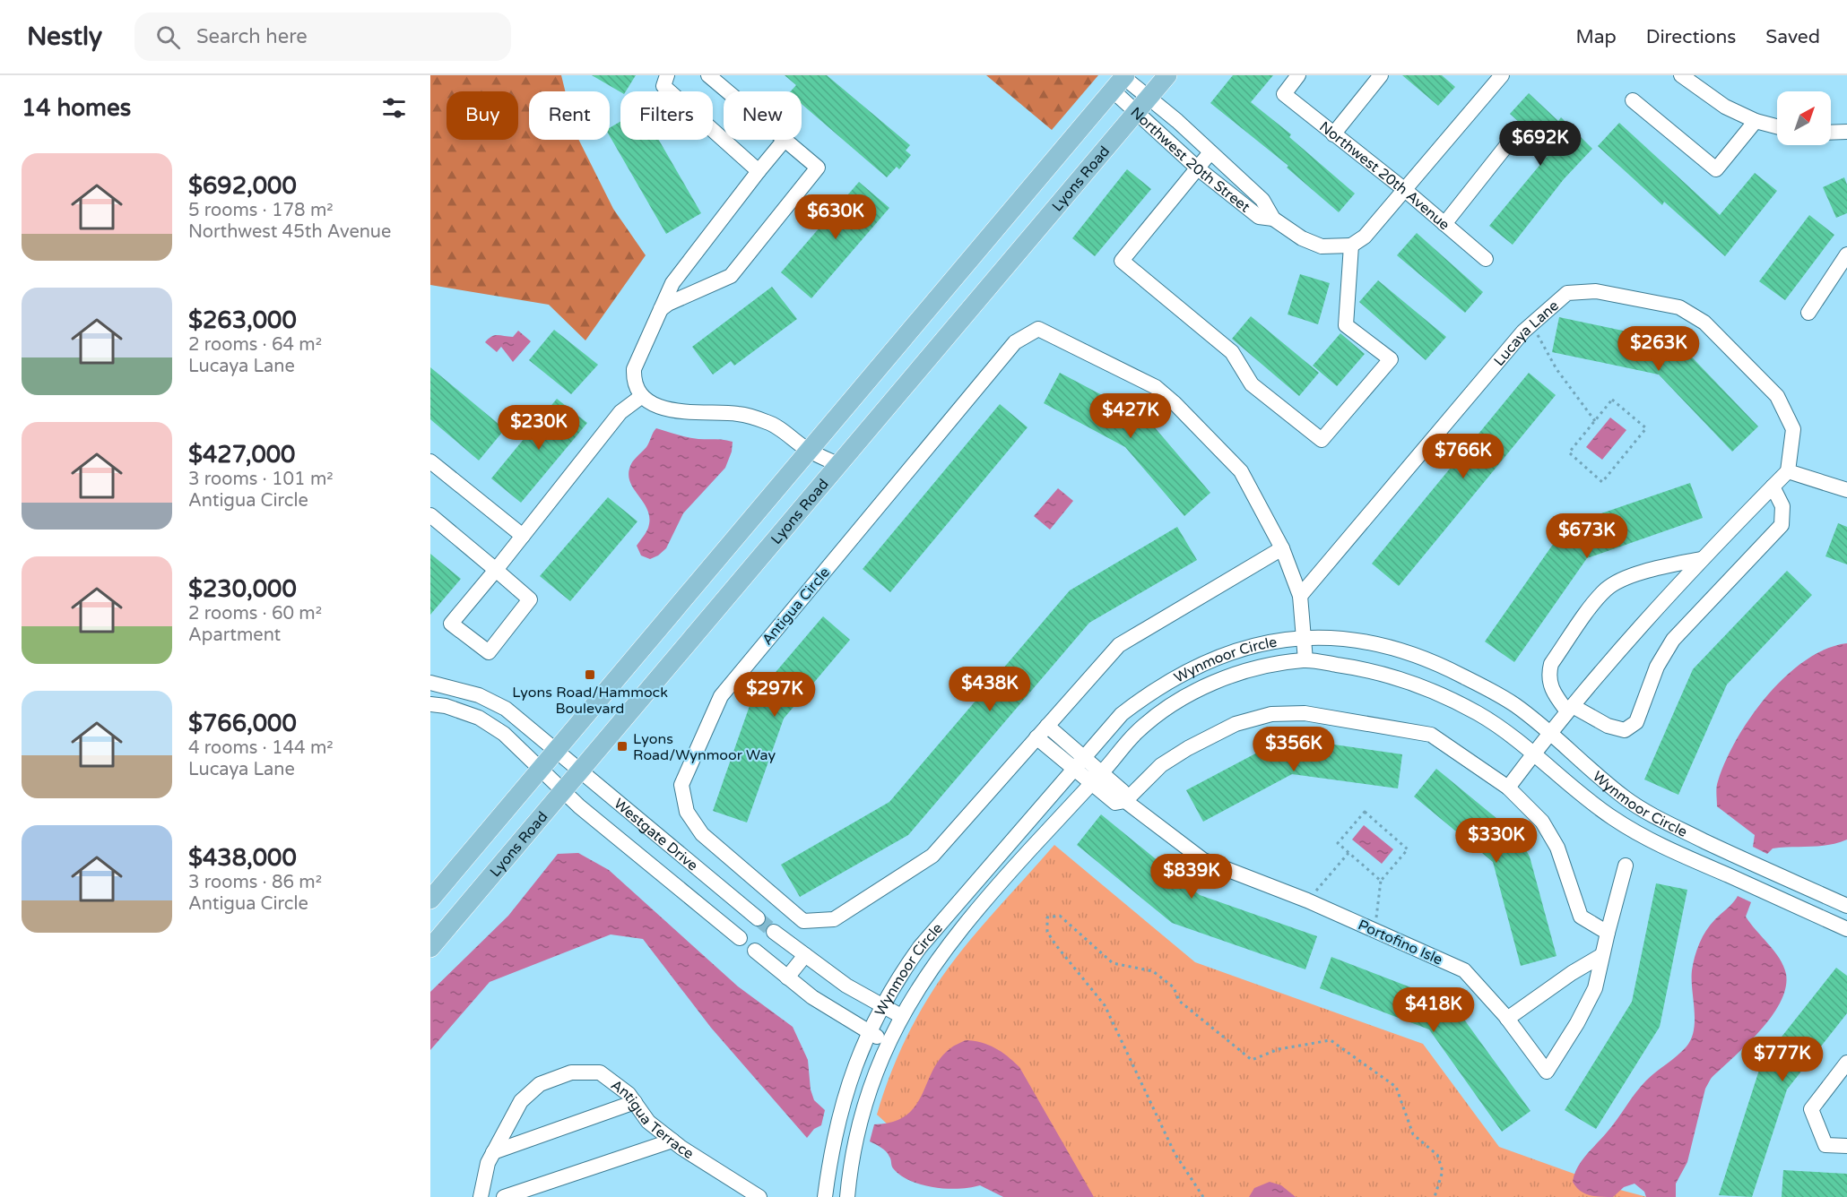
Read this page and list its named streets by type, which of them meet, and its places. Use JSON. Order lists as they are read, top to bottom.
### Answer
{
  "streets": {
    "main road": ["Lyons Road"],
    "street": [
      "Northwest 20th Street",
      "Northwest 20th Avenue",
      "Lucaya Lane",
      "Antigua Circle",
      "Wynmoor Circle",
      "Westgate Drive",
      "Portofino Isle",
      "Antigua Terrace"
    ]
  },
  "crossings": [
    ["Northwest 20th Street", "Lyons Road"],
    ["Lyons Road", "Westgate Drive"],
    ["Lucaya Lane", "Antigua Circle"],
    ["Antigua Circle", "Wynmoor Circle"],
    ["Wynmoor Circle", "Portofino Isle"]
  ],
  "places": {
    "transit": ["Lyons Road/Hammock Boulevard", "Lyons Road/Wynmoor Way"]
  },
  "north": "top right",
  "page": {
    "header": "Nestly",
    "search": "Search here",
    "nav": ["Map", "Directions", "Saved"],
    "heading": "14 homes",
    "chip": [
      "Buy",
      "Rent",
      "Filters",
      "New"
    ],
    "price": [
      "$692K",
      "$630K",
      "$263K",
      "$427K",
      "$230K",
      "$766K",
      "$673K",
      "$438K",
      "$297K",
      "$356K",
      "$330K",
      "$839K",
      "$418K",
      "$777K"
    ],
    "list": [
      {
        "name": "$692,000",
        "note": "5 rooms · 178 m² · Northwest 45th Avenue"
      },
      {
        "name": "$263,000",
        "note": "2 rooms · 64 m² · Lucaya Lane"
      },
      {
        "name": "$427,000",
        "note": "3 rooms · 101 m² · Antigua Circle"
      },
      {
        "name": "$230,000",
        "note": "2 rooms · 60 m² · Apartment"
      },
      {
        "name": "$766,000",
        "note": "4 rooms · 144 m² · Lucaya Lane"
      },
      {
        "name": "$438,000",
        "note": "3 rooms · 86 m² · Antigua Circle"
      }
    ]
  }
}
